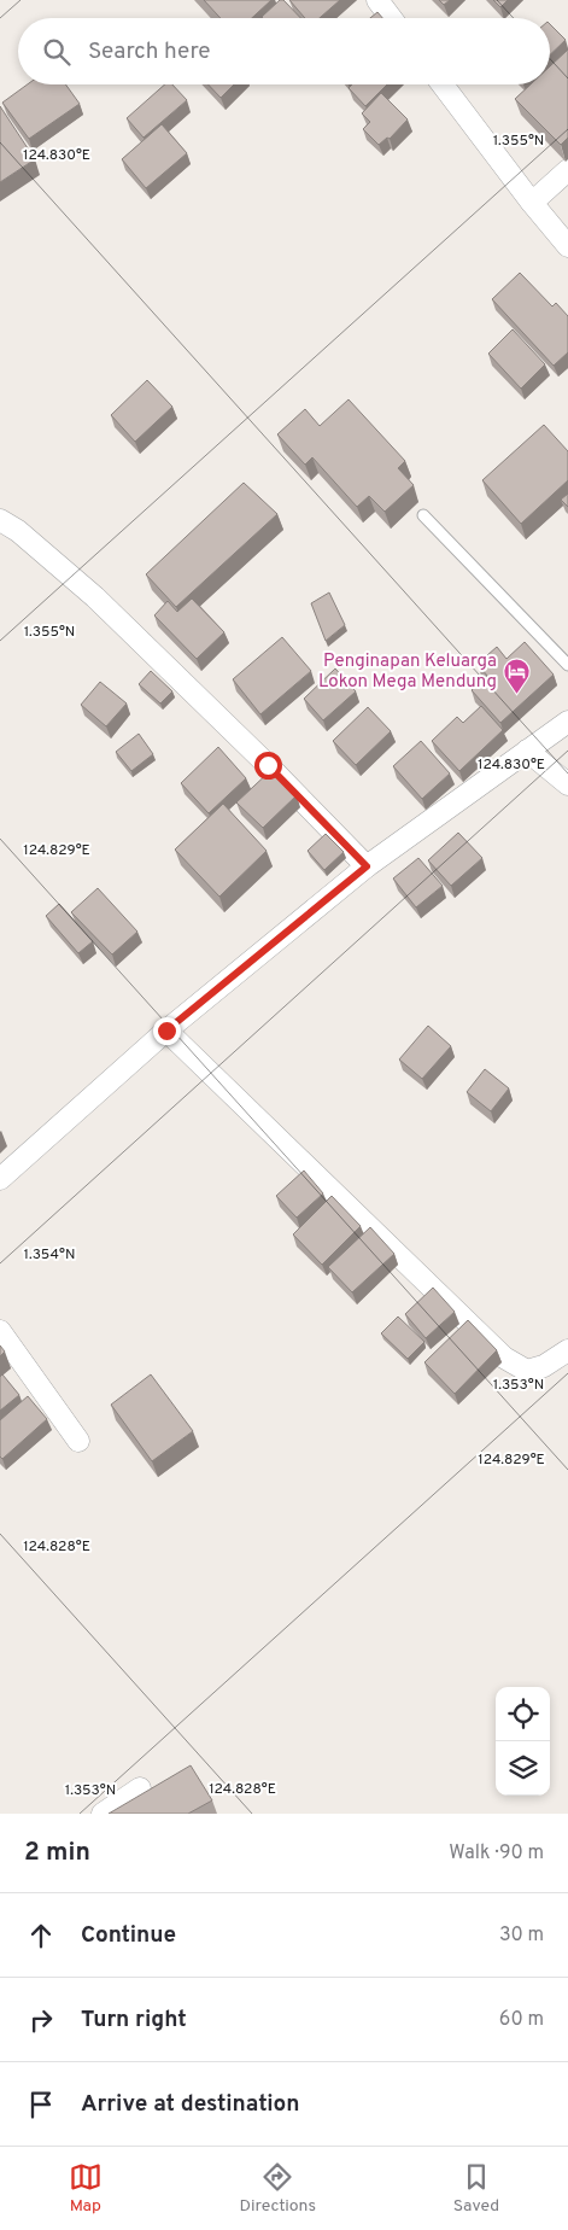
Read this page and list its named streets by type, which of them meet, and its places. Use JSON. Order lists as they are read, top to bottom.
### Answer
{
  "places": {
    "hotel": ["Penginapan Keluarga Lokon Mega Mendung"]
  },
  "page": {
    "search": "Search here",
    "heading": ["2 min", "Walk · 90 m"],
    "list": [
      ["Continue", "30 m"],
      ["Turn right", "60 m"],
      "Arrive at destination"
    ],
    "nav": ["Map", "Directions", "Saved"]
  },
  "coordinates": [
    "1.355°N",
    "124.830°E",
    "124.829°E",
    "1.354°N",
    "1.353°N",
    "124.828°E"
  ]
}
